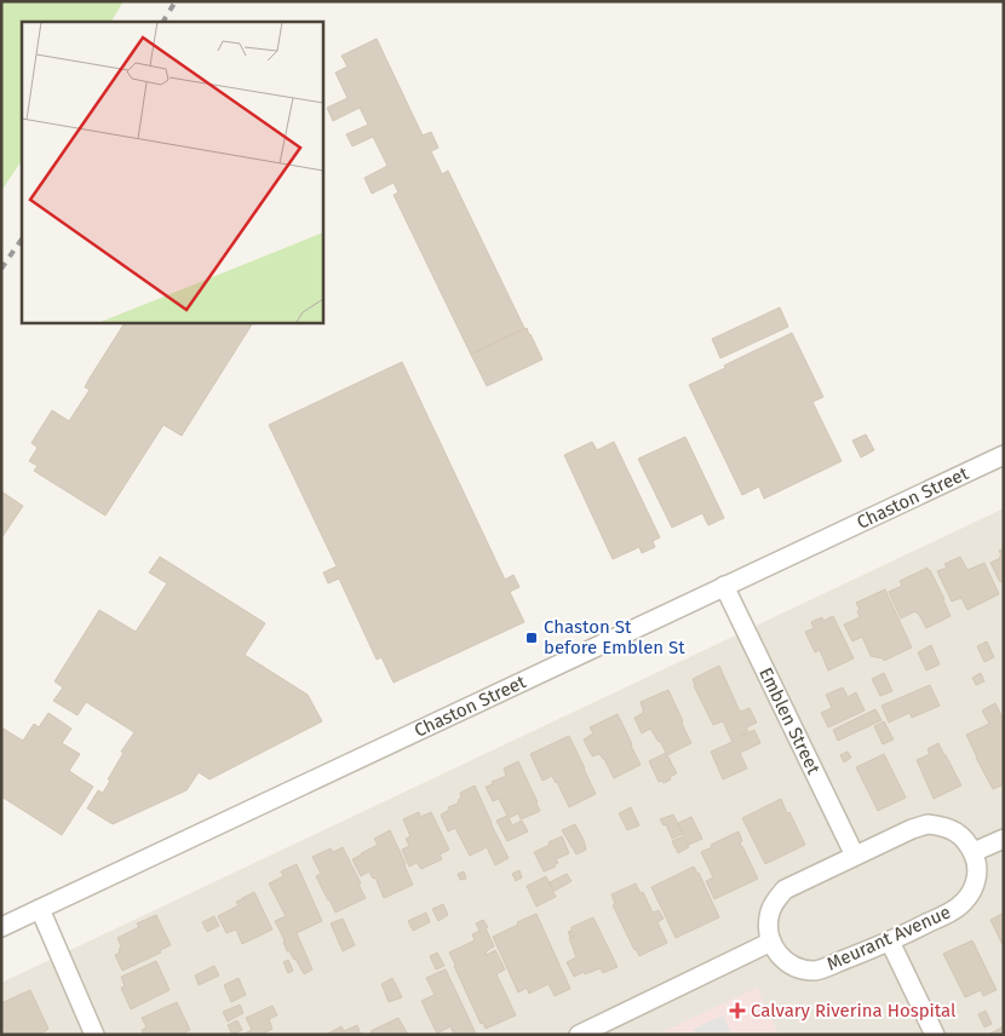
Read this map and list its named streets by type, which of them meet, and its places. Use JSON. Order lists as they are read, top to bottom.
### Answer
{
  "streets": {
    "street": ["Chaston Street", "Emblen Street", "Meurant Avenue"]
  },
  "crossings": [
    ["Chaston Street", "Emblen Street"]
  ],
  "places": {
    "transit": ["Chaston St before Emblen St"],
    "health": ["Calvary Riverina Hospital"]
  }
}
